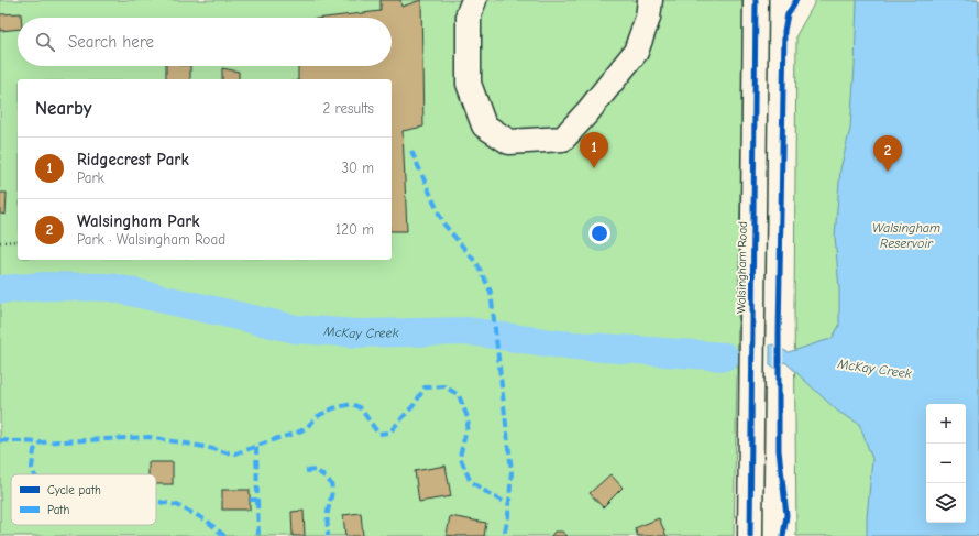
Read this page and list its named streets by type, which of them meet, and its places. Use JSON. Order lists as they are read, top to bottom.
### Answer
{
  "streets": {
    "street": ["Walsingham Road"]
  },
  "water": ["Walsingham Reservoir", "McKay Creek"],
  "legend": ["Cycle path", "Path"],
  "page": {
    "search": "Search here",
    "heading": ["Nearby", "2 results"],
    "pins": ["1", "2"],
    "list": [
      {
        "mark": "1",
        "name": "Ridgecrest Park",
        "note": "Park",
        "value": "30 m"
      },
      {
        "mark": "2",
        "name": "Walsingham Park",
        "note": "Park · Walsingham Road",
        "value": "120 m"
      }
    ],
    "map_buttons": ["+", "−"]
  }
}
